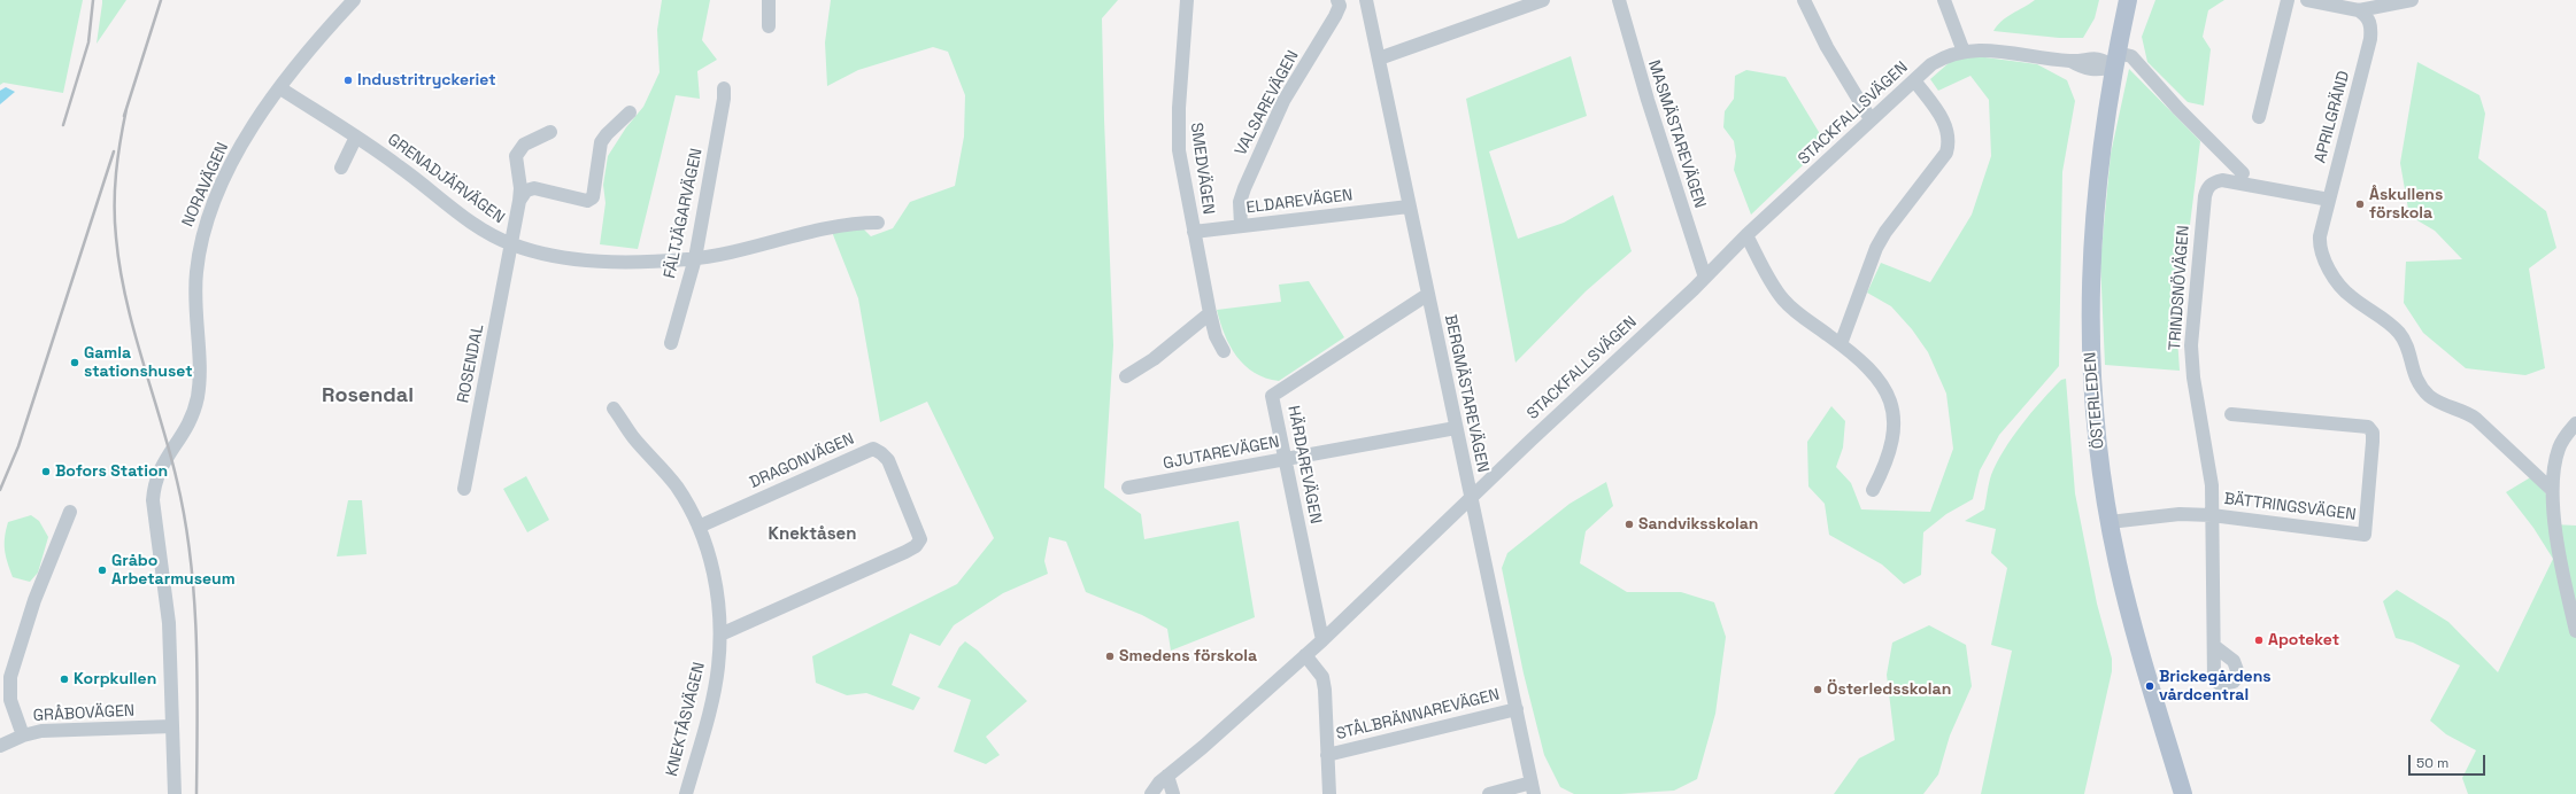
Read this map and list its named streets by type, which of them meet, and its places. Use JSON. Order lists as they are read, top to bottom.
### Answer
{
  "streets": {
    "main road": ["ÖSTERLEDEN"],
    "street": [
      "VALSAREVÄGEN",
      "STACKFALLSVÄGEN",
      "APRILGRÄND",
      "MASMÄSTAREVÄGEN",
      "SMEDVÄGEN",
      "GRENADJÄRVÄGEN",
      "NORAVÄGEN",
      "ELDAREVÄGEN",
      "FÄLTJÄGARVÄGEN",
      "TRINDSNÖVÄGEN",
      "ROSENDAL",
      "BERGMÄSTAREVÄGEN",
      "GJUTAREVÄGEN",
      "DRAGONVÄGEN",
      "HÄRDAREVÄGEN",
      "BÄTTRINGSVÄGEN",
      "GRÅBOVÄGEN",
      "STÅLBRÄNNAREVÄGEN",
      "KNEKTÅSVÄGEN"
    ]
  },
  "crossings": [
    ["VALSAREVÄGEN", "ELDAREVÄGEN"],
    ["STACKFALLSVÄGEN", "MASMÄSTAREVÄGEN"],
    ["STACKFALLSVÄGEN", "BERGMÄSTAREVÄGEN"],
    ["STACKFALLSVÄGEN", "ÖSTERLEDEN"],
    ["STACKFALLSVÄGEN", "HÄRDAREVÄGEN"],
    ["APRILGRÄND", "TRINDSNÖVÄGEN"],
    ["SMEDVÄGEN", "ELDAREVÄGEN"],
    ["GRENADJÄRVÄGEN", "NORAVÄGEN"],
    ["GRENADJÄRVÄGEN", "FÄLTJÄGARVÄGEN"],
    ["GRENADJÄRVÄGEN", "ROSENDAL"],
    ["NORAVÄGEN", "GRÅBOVÄGEN"],
    ["ELDAREVÄGEN", "BERGMÄSTAREVÄGEN"],
    ["TRINDSNÖVÄGEN", "BÄTTRINGSVÄGEN"],
    ["BERGMÄSTAREVÄGEN", "GJUTAREVÄGEN"],
    ["BERGMÄSTAREVÄGEN", "HÄRDAREVÄGEN"],
    ["BERGMÄSTAREVÄGEN", "STÅLBRÄNNAREVÄGEN"],
    ["ÖSTERLEDEN", "BÄTTRINGSVÄGEN"],
    ["GJUTAREVÄGEN", "HÄRDAREVÄGEN"],
    ["DRAGONVÄGEN", "KNEKTÅSVÄGEN"]
  ],
  "districts": ["Rosendal", "Knektåsen"],
  "places": [
    "Industritryckeriet",
    "Åskullens förskola",
    "Gamla stationshuset",
    "Bofors Station",
    "Sandviksskolan",
    "Gråbo Arbetarmuseum",
    "Apoteket",
    "Smedens förskola",
    "Korpkullen",
    "Brickegårdens vårdcentral",
    "Österledsskolan"
  ],
  "scale_bar": "50 m"
}
